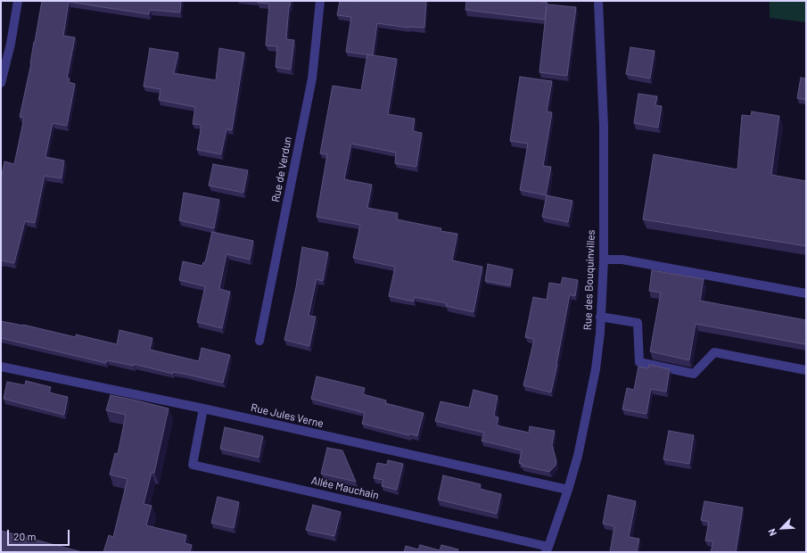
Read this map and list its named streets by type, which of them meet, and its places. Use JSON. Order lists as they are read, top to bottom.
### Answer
{
  "streets": {
    "street": [
      "Rue de Verdun",
      "Rue des Bouquinvilles",
      "Rue Jules Verne",
      "Allée Mauchain"
    ]
  },
  "crossings": [
    ["Rue des Bouquinvilles", "Rue Jules Verne"],
    ["Rue des Bouquinvilles", "Allée Mauchain"],
    ["Rue Jules Verne", "Allée Mauchain"]
  ],
  "scale_bar": "20 m",
  "north": "bottom left"
}
